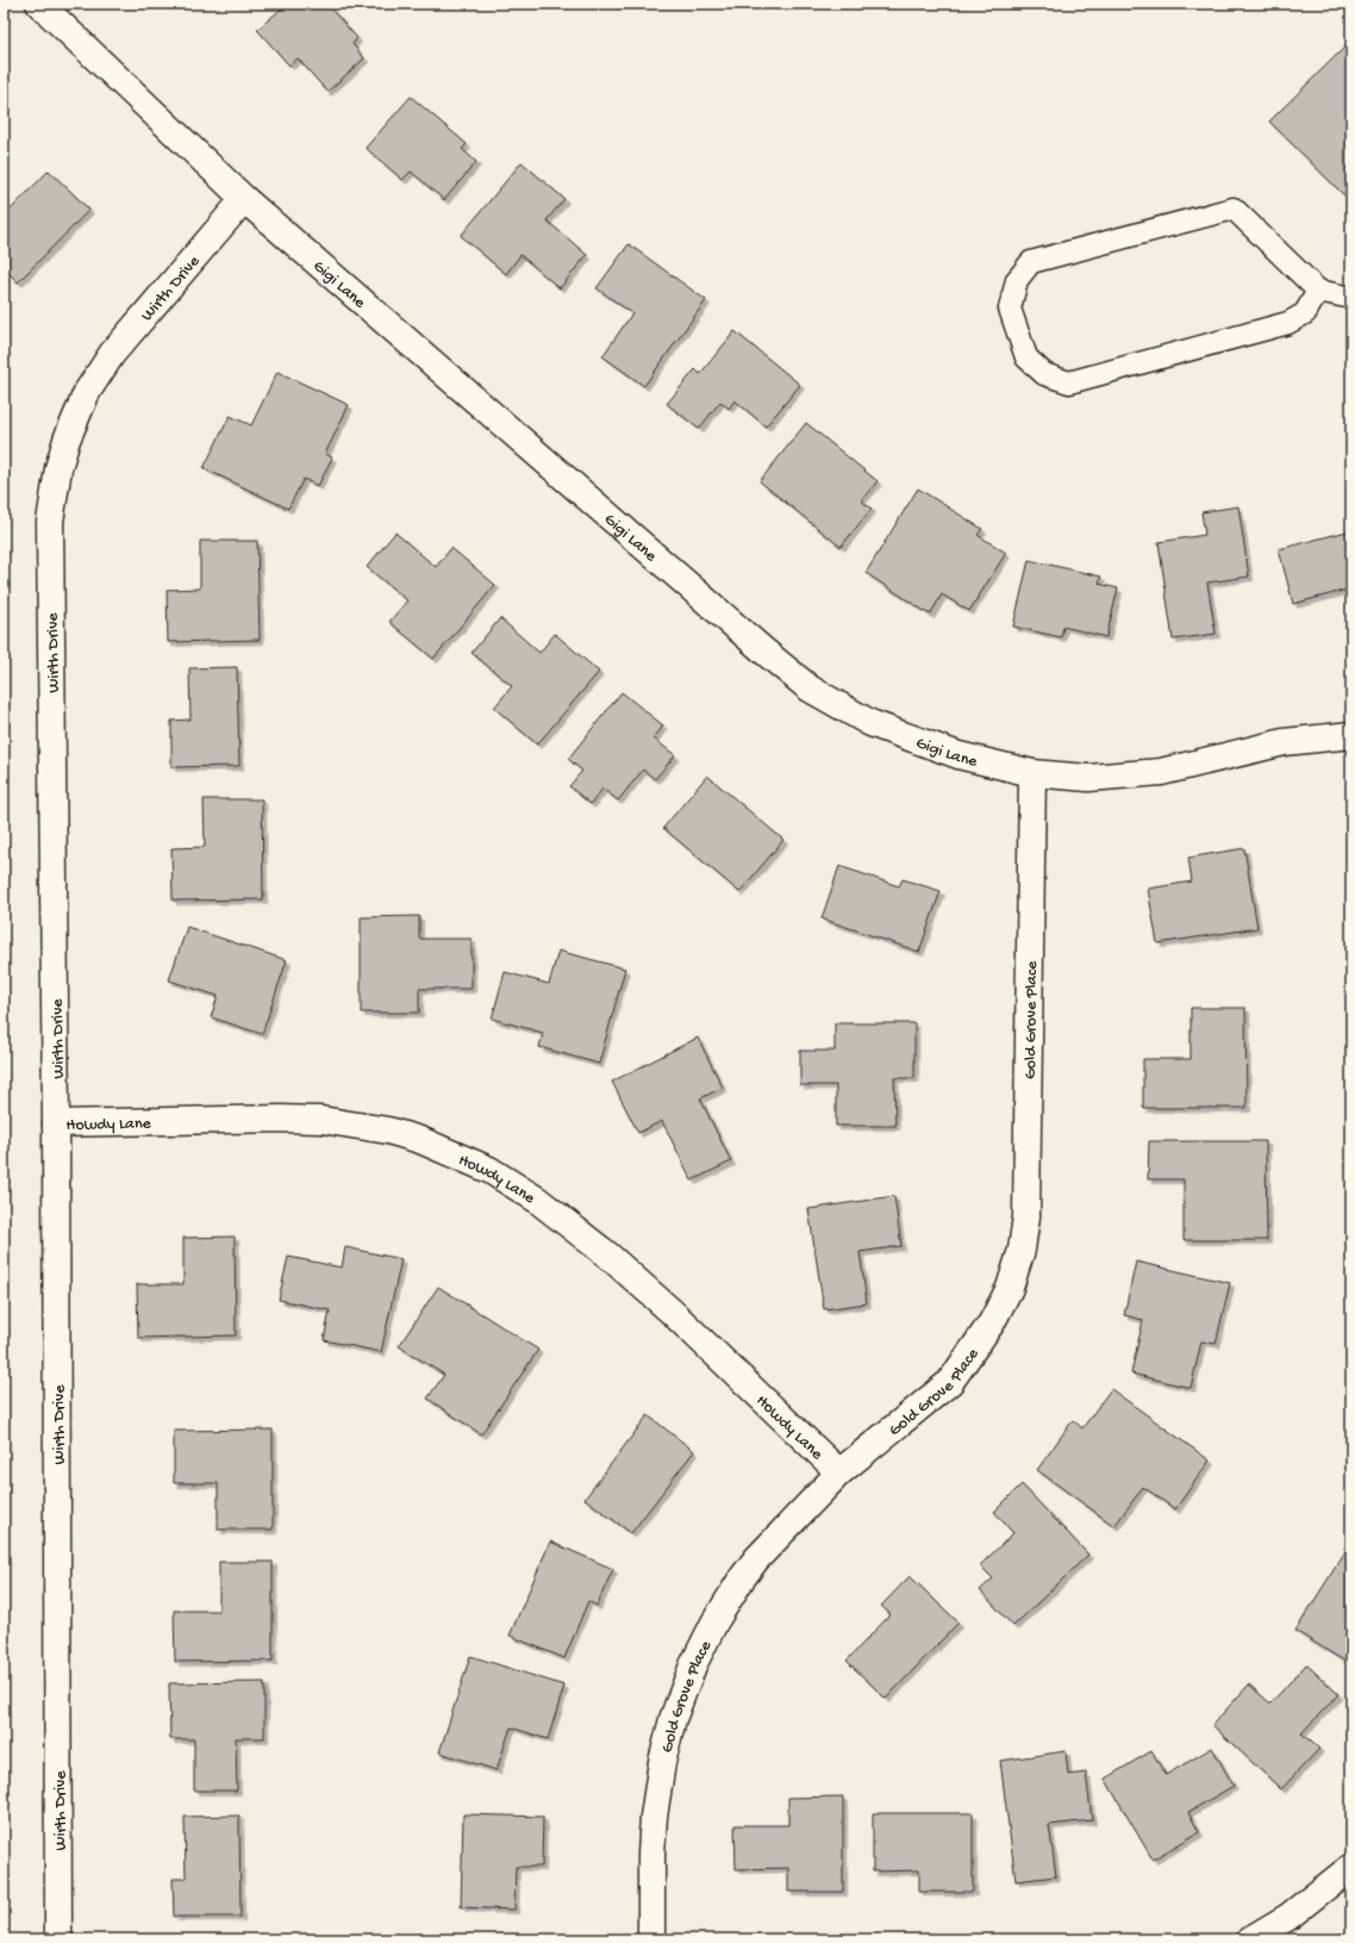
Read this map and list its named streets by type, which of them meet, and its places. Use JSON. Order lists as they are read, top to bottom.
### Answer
{
  "streets": {
    "street": [
      "Gigi Lane",
      "Wirth Drive",
      "Gold Grove Place",
      "Howdy Lane"
    ]
  },
  "crossings": [
    ["Gigi Lane", "Wirth Drive"],
    ["Gigi Lane", "Gold Grove Place"],
    ["Wirth Drive", "Howdy Lane"],
    ["Gold Grove Place", "Howdy Lane"]
  ]
}
